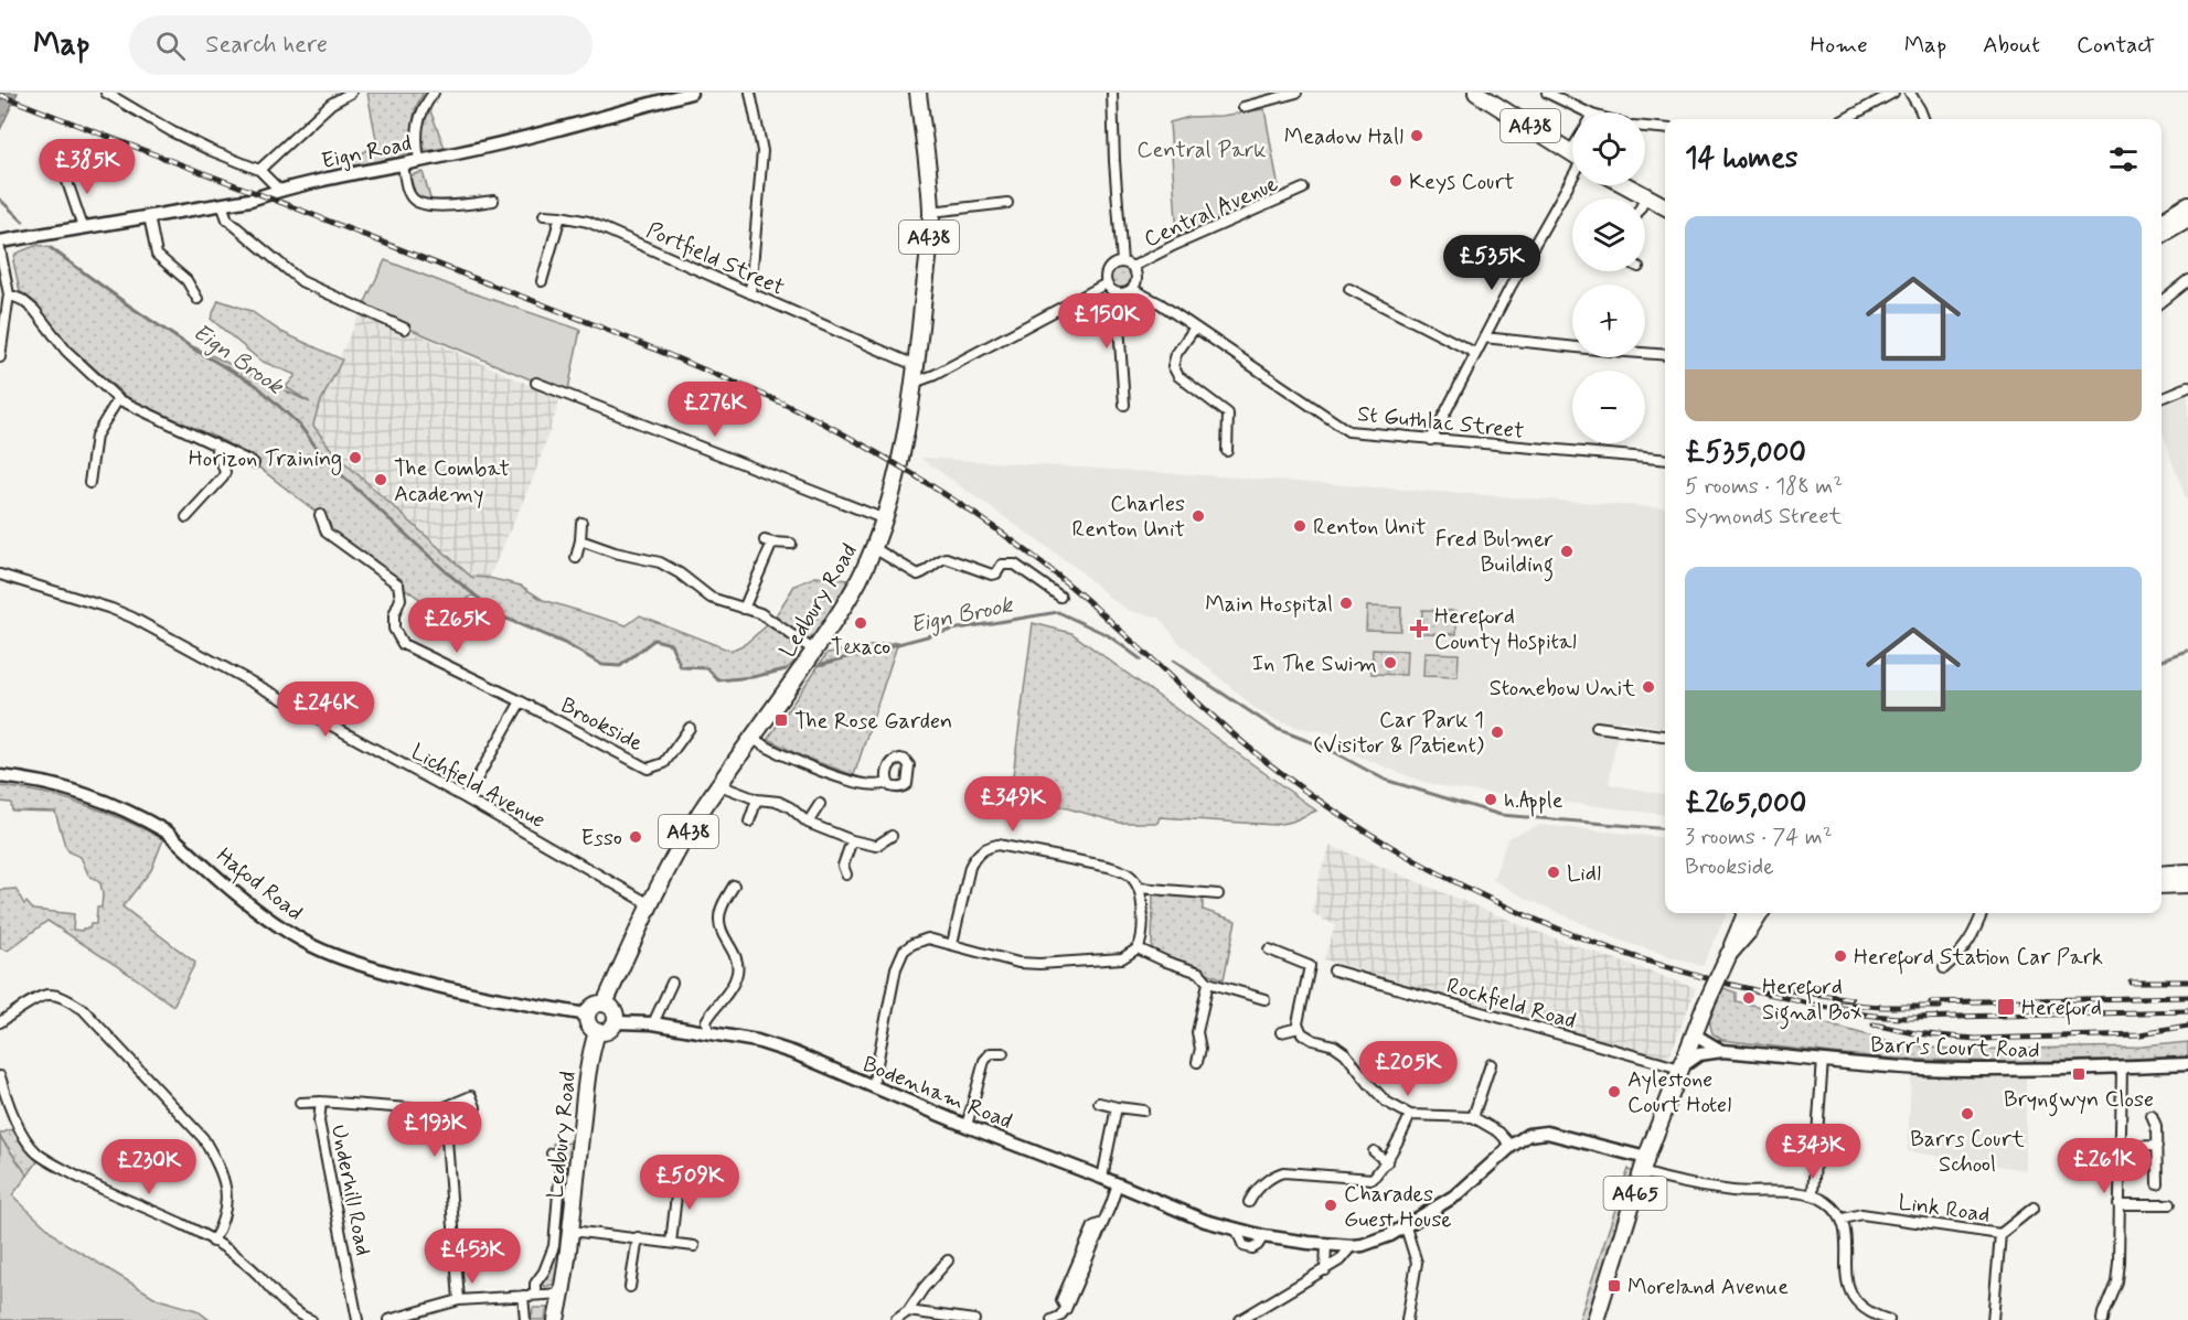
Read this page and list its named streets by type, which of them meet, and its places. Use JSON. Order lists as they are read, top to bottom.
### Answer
{
  "streets": {
    "highway": ["A438", "Ledbury Road", "A465"],
    "street": [
      "Eign Road",
      "Central Avenue",
      "Portfield Street",
      "St Guthlac Street",
      "Brookside",
      "Lichfield Avenue",
      "Hafod Road",
      "Rockfield Road",
      "Barr's Court Road",
      "Bodenham Road",
      "Underhill Road",
      "Link Road"
    ]
  },
  "crossings": [
    ["Central Avenue", "St Guthlac Street"],
    ["Portfield Street", "Ledbury Road"],
    ["Ledbury Road", "Lichfield Avenue"],
    ["Ledbury Road", "Hafod Road"],
    ["Ledbury Road", "Bodenham Road"],
    ["Hafod Road", "Bodenham Road"],
    ["Rockfield Road", "Barr's Court Road"],
    ["Rockfield Road", "A465"],
    ["Barr's Court Road", "A465"]
  ],
  "water": ["Eign Brook"],
  "parks": ["Central Park"],
  "places": {
    "other": [
      "Meadow Hall",
      "Keys Court",
      "Horizon Training",
      "The Combat Academy",
      "Charles Renton Unit",
      "Renton Unit",
      "Fred Bulmer Building",
      "Main Hospital",
      "Texaco",
      "In The Swim",
      "Stonebow Unit",
      "Car Park 1 (Visitor & Patient)",
      "h.Apple",
      "Esso",
      "Lidl",
      "Hereford Station Car Park",
      "Hereford Signal Box",
      "Aylestone Court Hotel",
      "Barrs Court School",
      "Charades Guest House"
    ],
    "health": ["Hereford County Hospital"],
    "transit": [
      "The Rose Garden",
      "Hereford",
      "Bryngwyn Close",
      "Moreland Avenue"
    ]
  },
  "page": {
    "header": "Map",
    "search": "Search here",
    "nav": [
      "Home",
      "Map",
      "About",
      "Contact"
    ],
    "map_buttons": ["+", "−"],
    "heading": "14 homes",
    "price": [
      "£385K",
      "£535K",
      "£150K",
      "£276K",
      "£265K",
      "£246K",
      "£349K",
      "£205K",
      "£193K",
      "£343K",
      "£261K",
      "£230K",
      "£509K",
      "£453K"
    ],
    "list": [
      {
        "name": "£535,000",
        "note": "5 rooms · 188 m² · Symonds Street"
      },
      {
        "name": "£265,000",
        "note": "3 rooms · 74 m² · Brookside"
      }
    ]
  }
}
